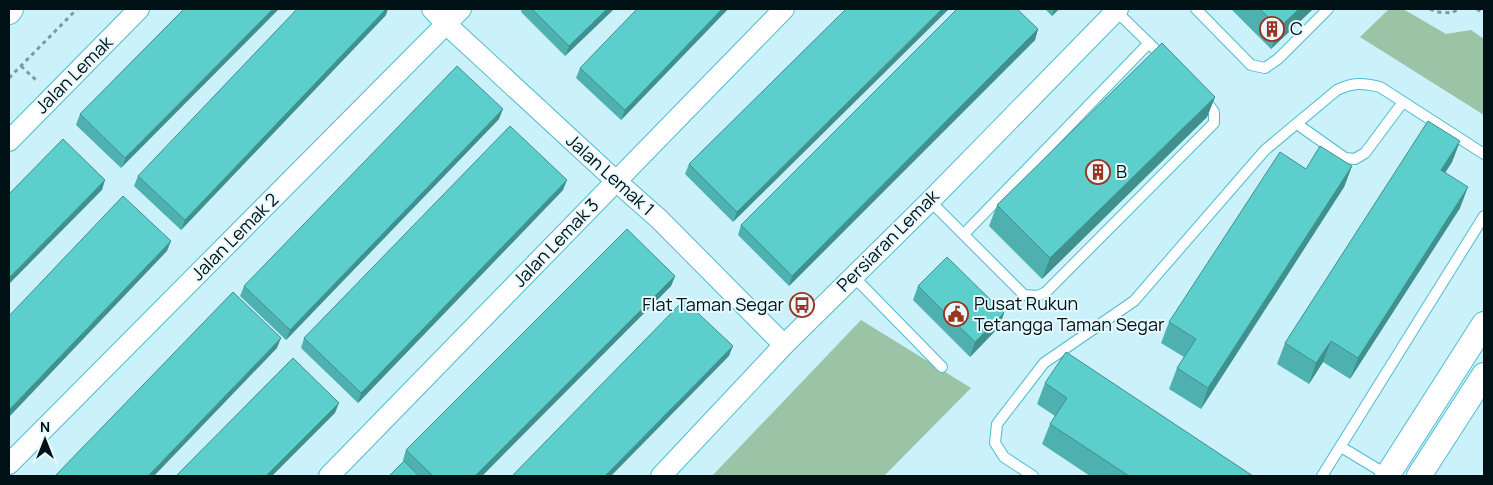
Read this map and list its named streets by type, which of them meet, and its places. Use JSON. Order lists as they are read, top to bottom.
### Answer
{
  "streets": {
    "street": [
      "Jalan Lemak",
      "Jalan Lemak 1",
      "Jalan Lemak 2",
      "Persiaran Lemak",
      "Jalan Lemak 3"
    ]
  },
  "crossings": [
    ["Jalan Lemak 1", "Jalan Lemak 2"],
    ["Jalan Lemak 1", "Persiaran Lemak"],
    ["Jalan Lemak 1", "Jalan Lemak 3"]
  ],
  "places": {
    "building": ["C", "B"],
    "bus stop": ["Flat Taman Segar"],
    "public building": ["Pusat Rukun Tetangga Taman Segar"]
  },
  "north": "top"
}
